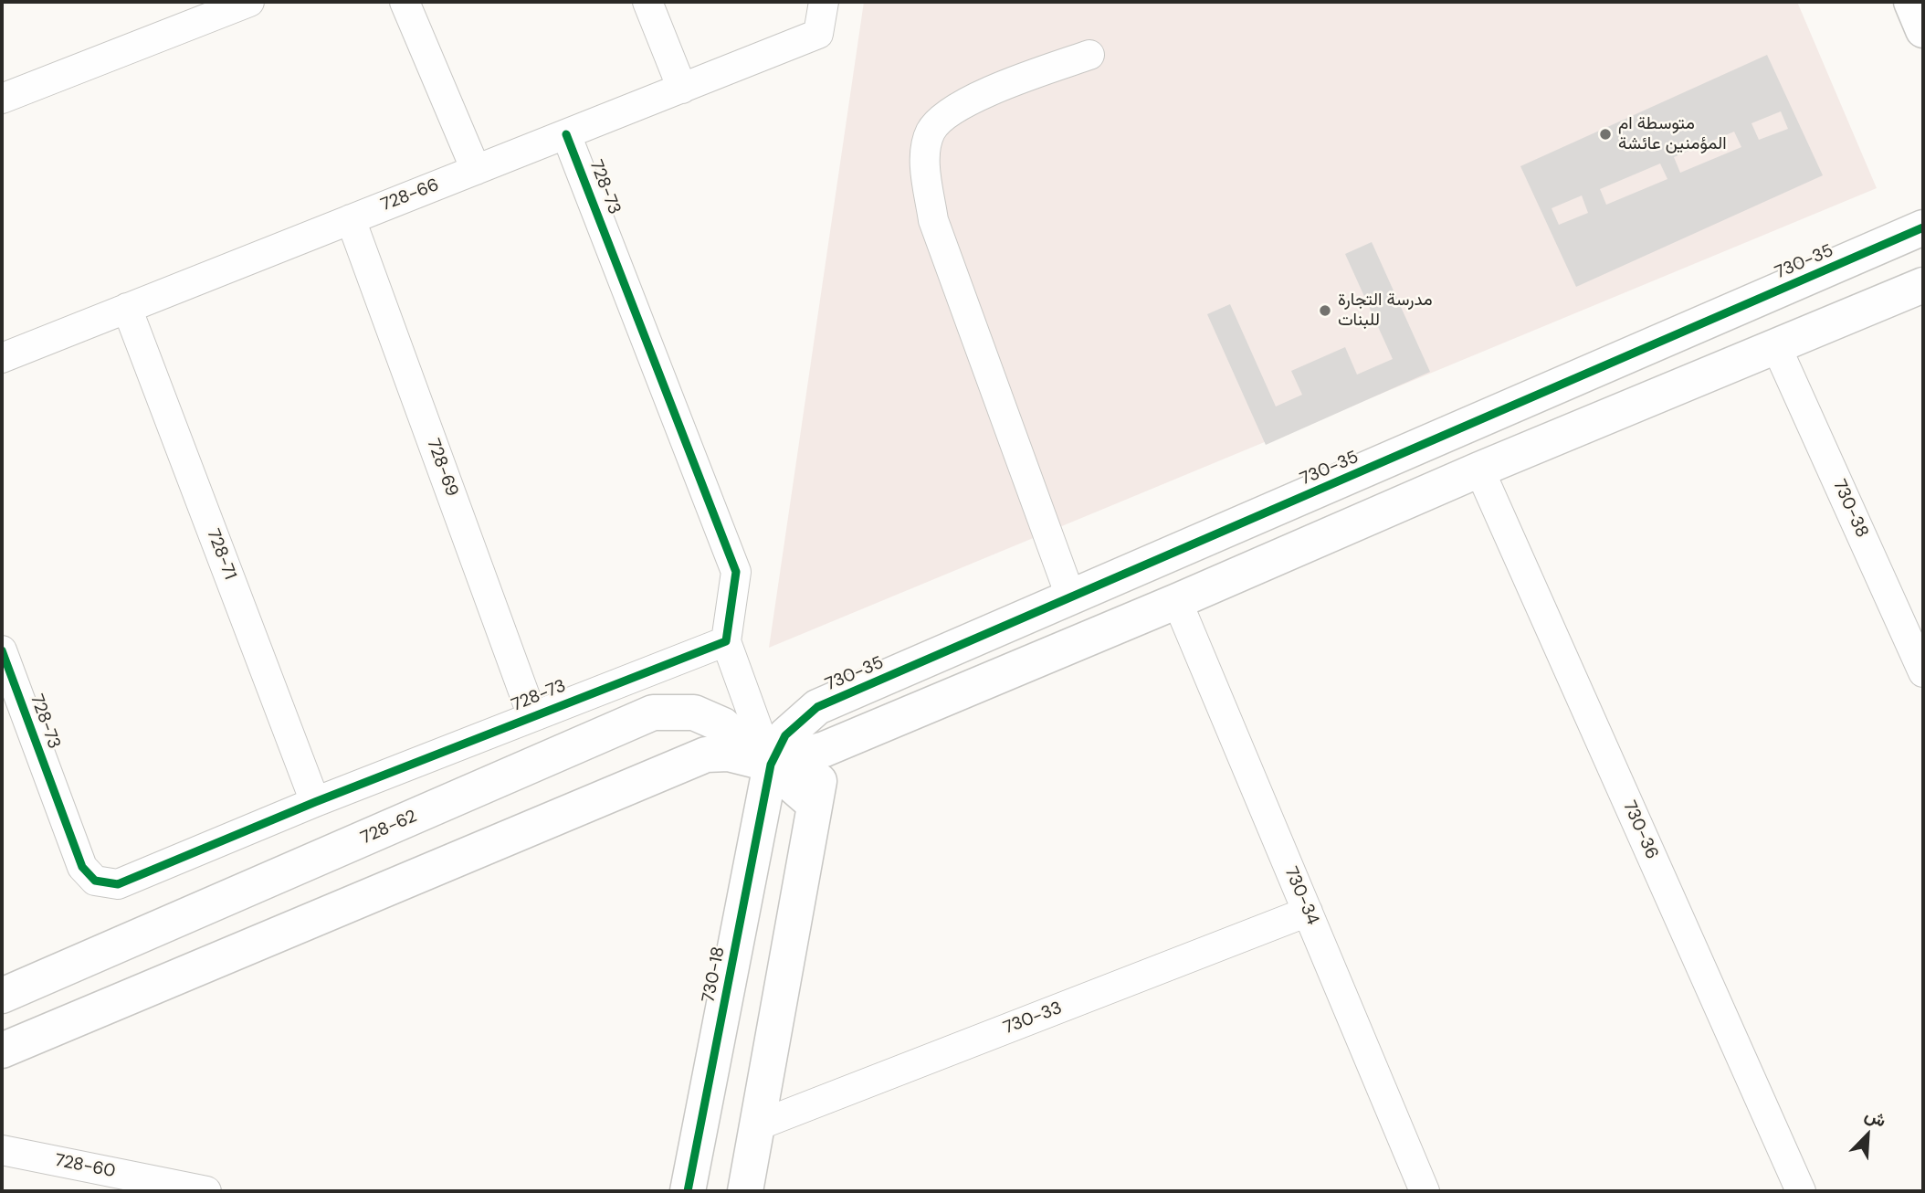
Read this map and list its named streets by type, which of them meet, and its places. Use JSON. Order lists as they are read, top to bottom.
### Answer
{
  "streets": {
    "street": [
      "728-73",
      "728-66",
      "730-35",
      "728-69",
      "730-38",
      "728-71",
      "728-62",
      "730-36",
      "730-34",
      "730-18",
      "730-33",
      "728-60"
    ]
  },
  "crossings": [
    ["728-73", "728-66"],
    ["728-73", "728-69"],
    ["728-73", "728-71"],
    ["728-66", "728-69"],
    ["728-66", "728-71"],
    ["730-35", "728-62"],
    ["730-35", "730-18"],
    ["728-62", "730-18"],
    ["730-34", "730-33"]
  ],
  "places": ["متوسطة ام المؤمنين عائشة", "مدرسة التجارة للبنات"],
  "north": "top right"
}
